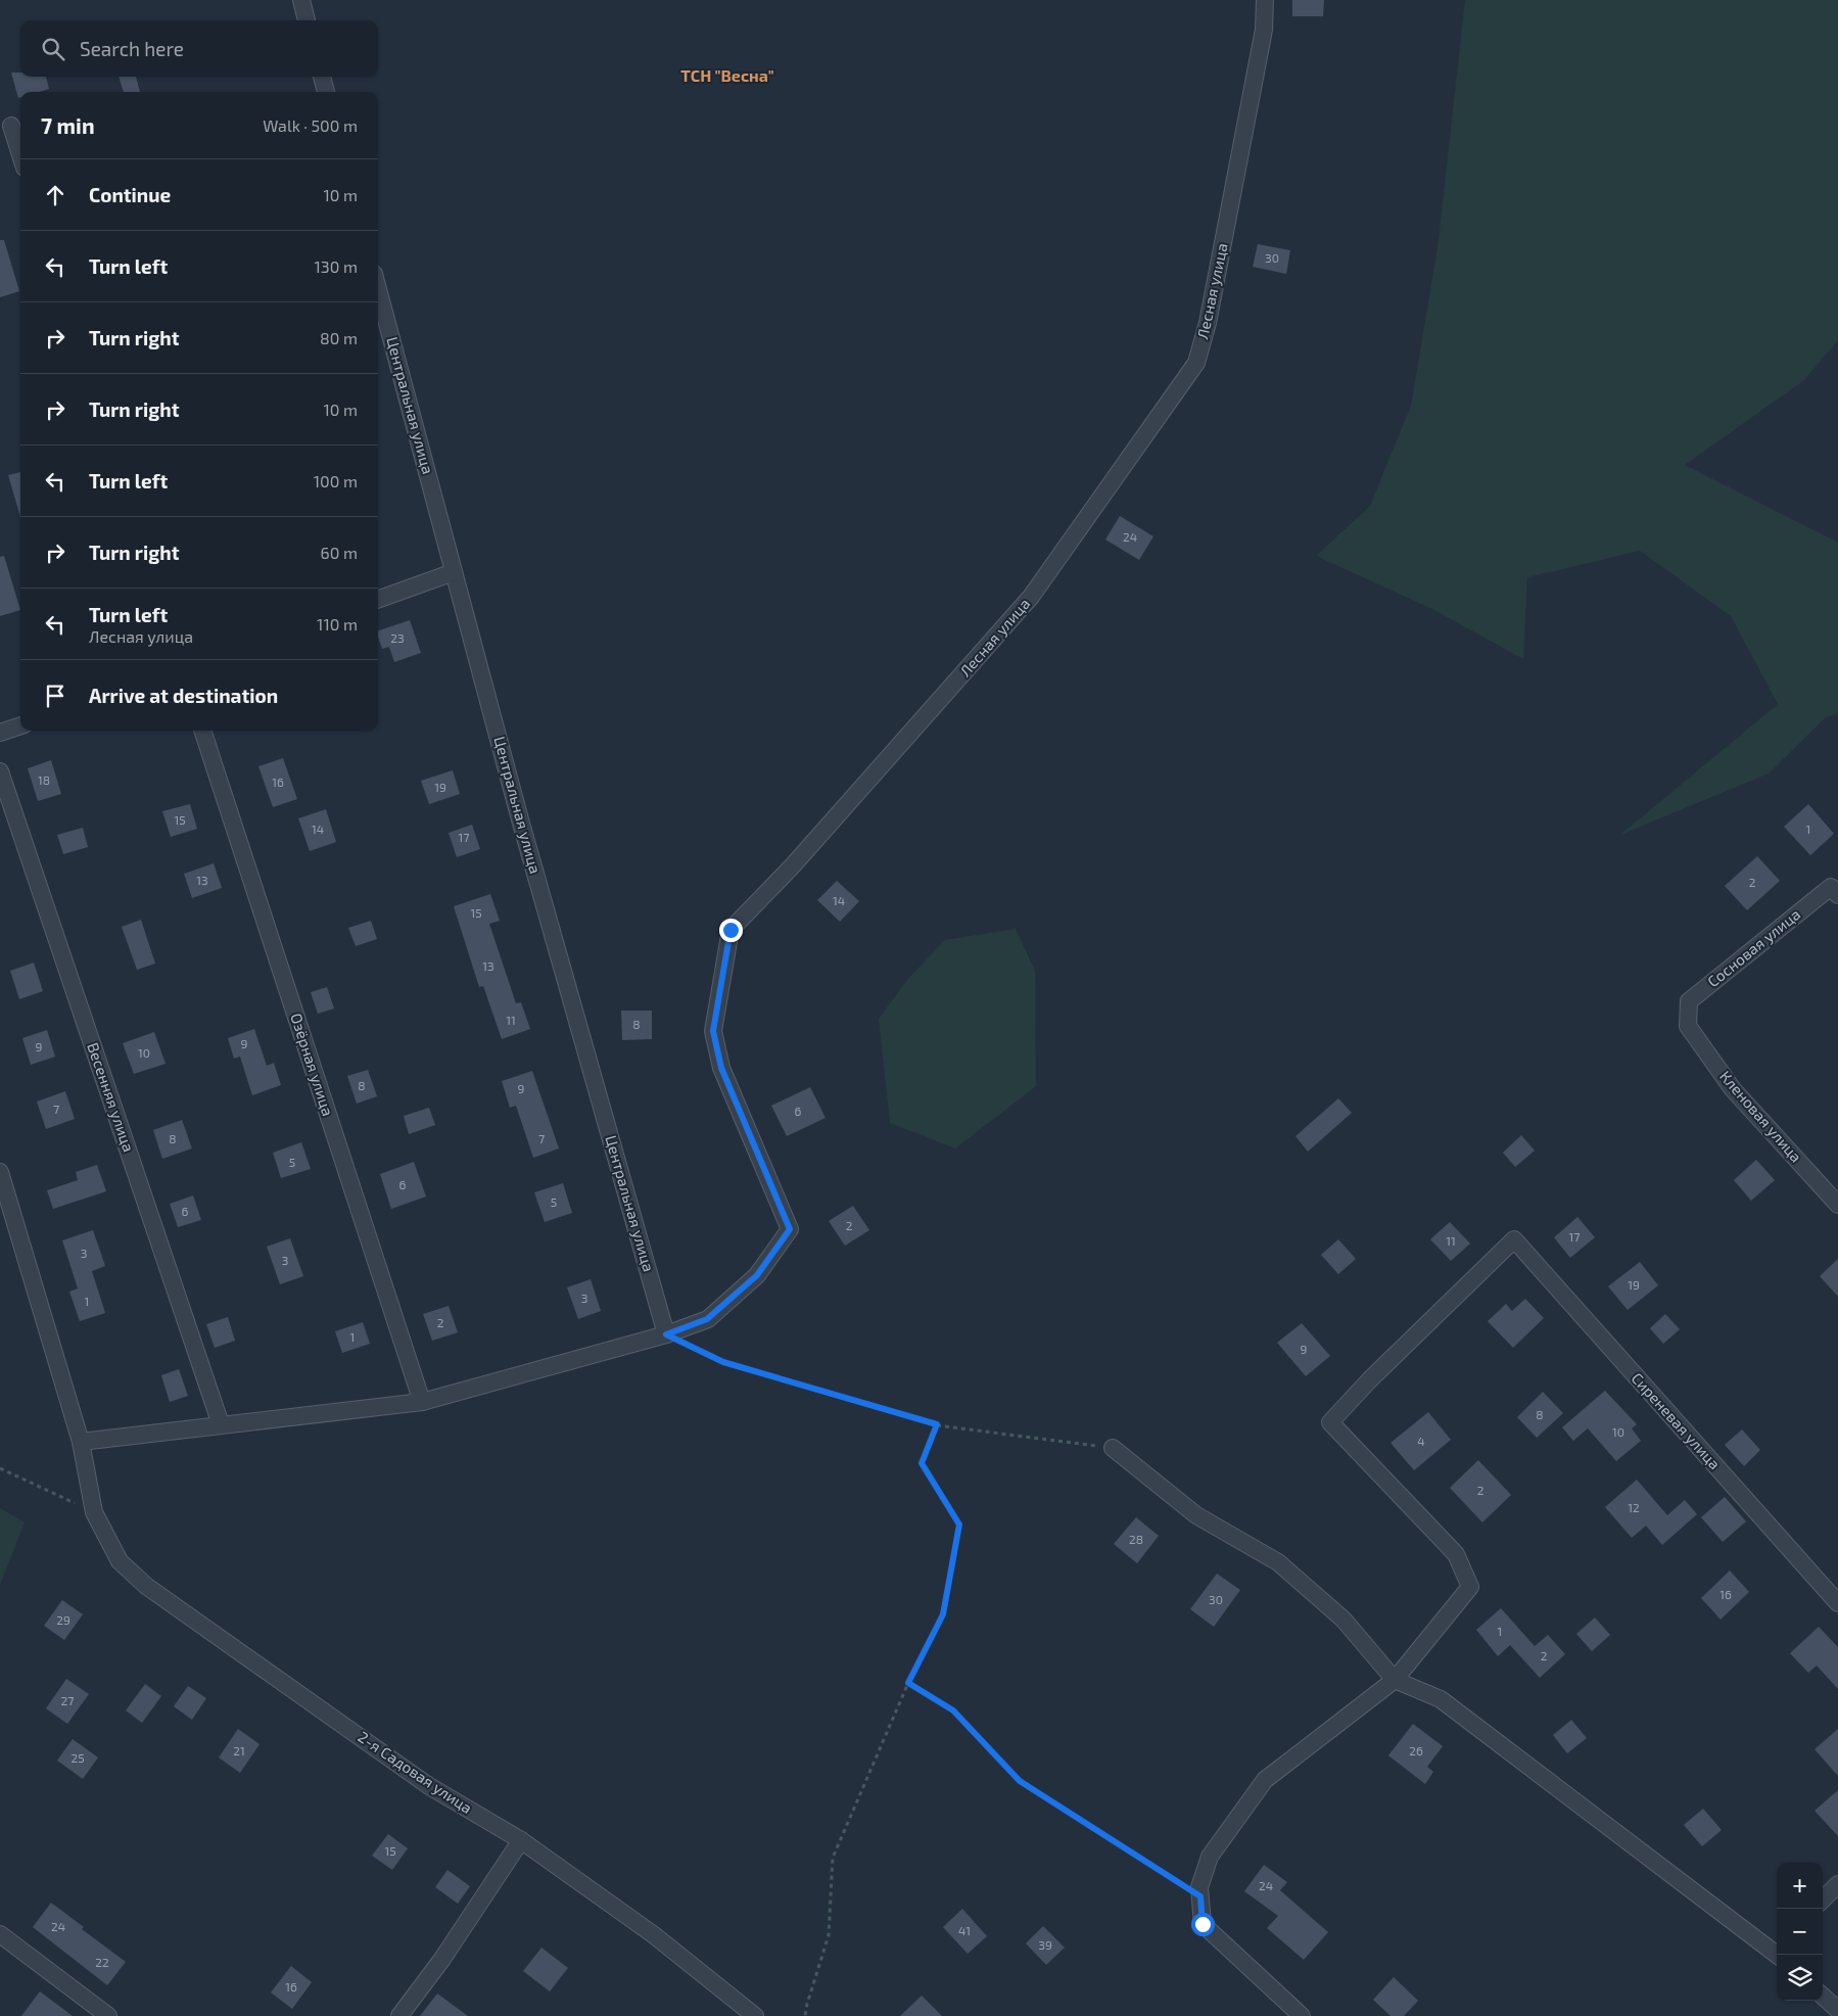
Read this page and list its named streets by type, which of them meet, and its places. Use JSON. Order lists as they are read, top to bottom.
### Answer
{
  "streets": {
    "street": [
      "Лесная улица",
      "Центральная улица",
      "Сосновая улица",
      "Озёрная улица",
      "Весенняя улица",
      "Кленовая улица",
      "Сиреневая улица",
      "2-я Садовая улица"
    ]
  },
  "crossings": [
    ["Лесная улица", "Центральная улица"],
    ["Сосновая улица", "Кленовая улица"]
  ],
  "districts": ["ТСН \"Весна\""],
  "house_numbers": [
    "30",
    "24",
    "23",
    "18",
    "16",
    "19",
    "15",
    "14",
    "1",
    "17",
    "13",
    "2",
    "14",
    "15",
    "13",
    "11",
    "8",
    "9",
    "9",
    "10",
    "8",
    "9",
    "7",
    "6",
    "8",
    "7",
    "5",
    "6",
    "5",
    "6",
    "2",
    "17",
    "11",
    "3",
    "3",
    "19",
    "3",
    "1",
    "2",
    "1",
    "9",
    "8",
    "10",
    "4",
    "2",
    "12",
    "28",
    "16",
    "30",
    "29",
    "1",
    "2",
    "27",
    "21",
    "26",
    "25",
    "15",
    "24",
    "24",
    "41",
    "39",
    "22",
    "16"
  ],
  "page": {
    "search": "Search here",
    "heading": ["7 min", "Walk · 500 m"],
    "list": [
      ["Continue", "10 m"],
      ["Turn left", "130 m"],
      ["Turn right", "80 m"],
      ["Turn right", "10 m"],
      ["Turn left", "100 m"],
      ["Turn right", "60 m"],
      ["Turn left", "Лесная улица", "110 m"],
      "Arrive at destination"
    ],
    "map_buttons": ["+", "−"]
  }
}
